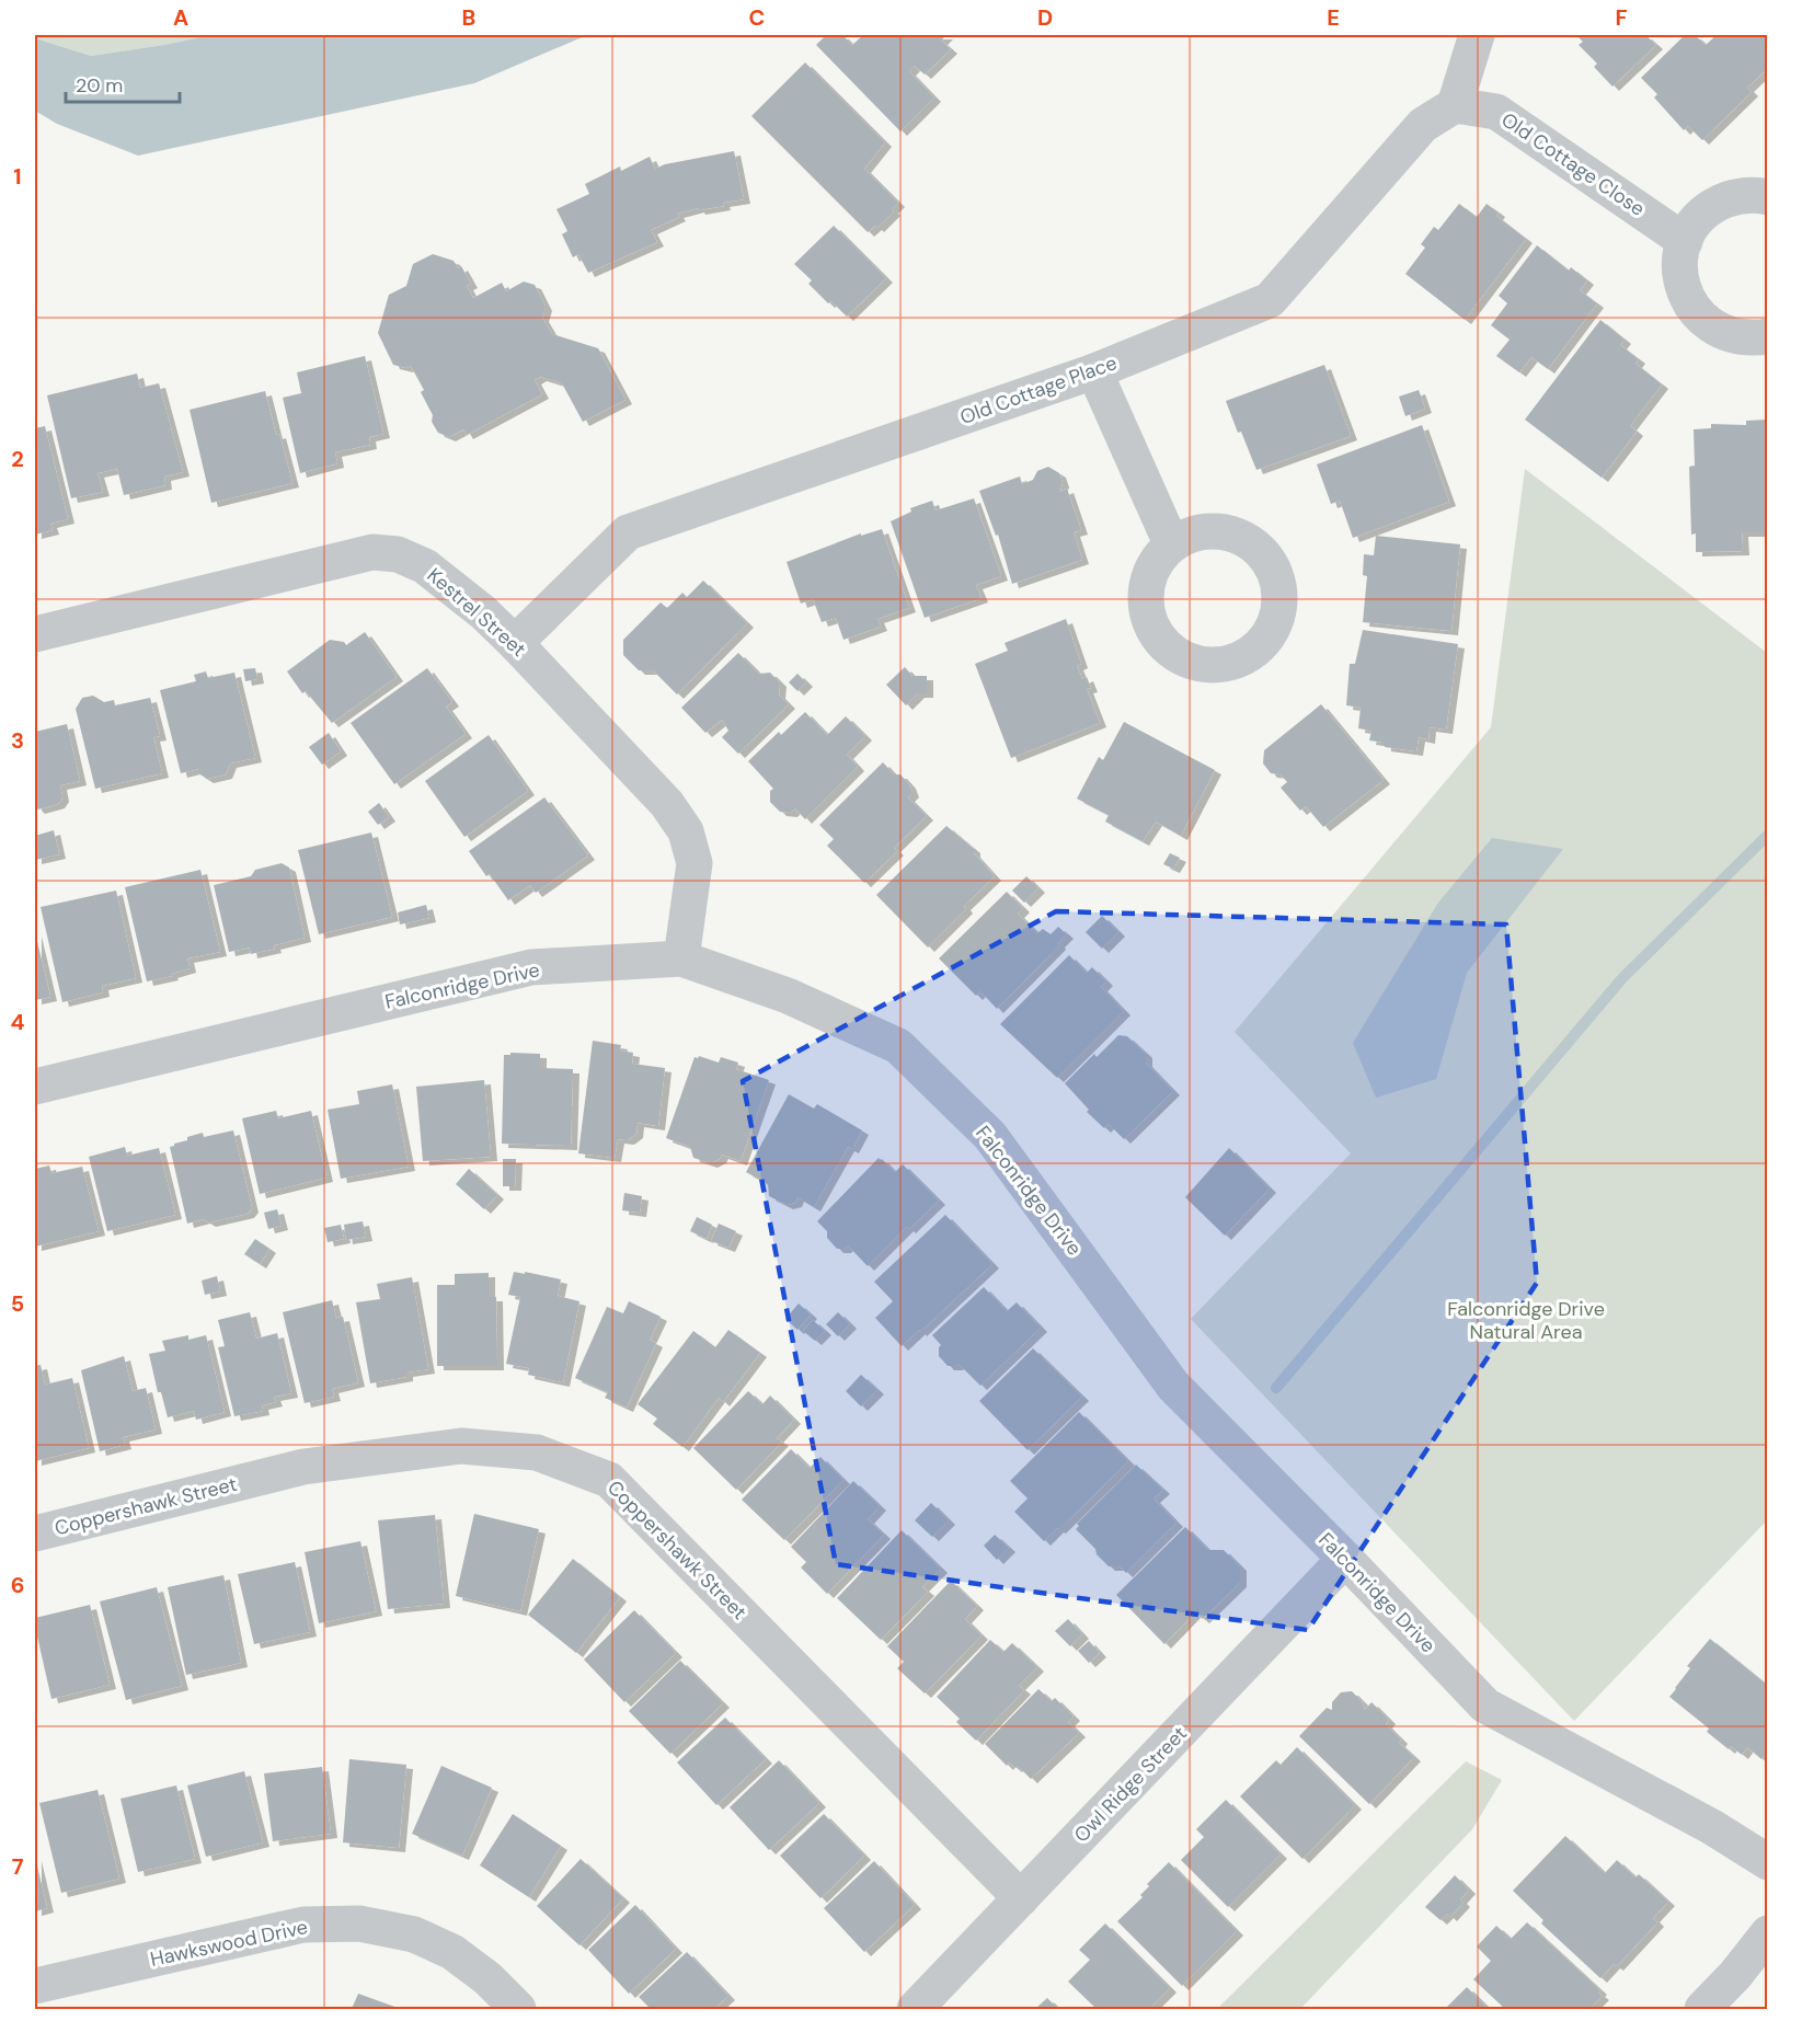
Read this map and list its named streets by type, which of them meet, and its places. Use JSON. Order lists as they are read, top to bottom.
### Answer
{
  "streets": {
    "street": [
      "Old Cottage Close",
      "Old Cottage Place",
      "Kestrel Street",
      "Falconridge Drive",
      "Coppershawk Street",
      "Owl Ridge Street",
      "Hawkswood Drive"
    ]
  },
  "crossings": [
    ["Old Cottage Close", "Old Cottage Place"],
    ["Old Cottage Place", "Kestrel Street"],
    ["Kestrel Street", "Falconridge Drive"],
    ["Falconridge Drive", "Owl Ridge Street"],
    ["Coppershawk Street", "Owl Ridge Street"]
  ],
  "parks": ["Falconridge Drive Natural Area"],
  "scale_bar": "20 m",
  "grid": {
    "columns": [
      "A",
      "B",
      "C",
      "D",
      "E",
      "F"
    ],
    "rows": [
      "1",
      "2",
      "3",
      "4",
      "5",
      "6",
      "7"
    ]
  }
}
